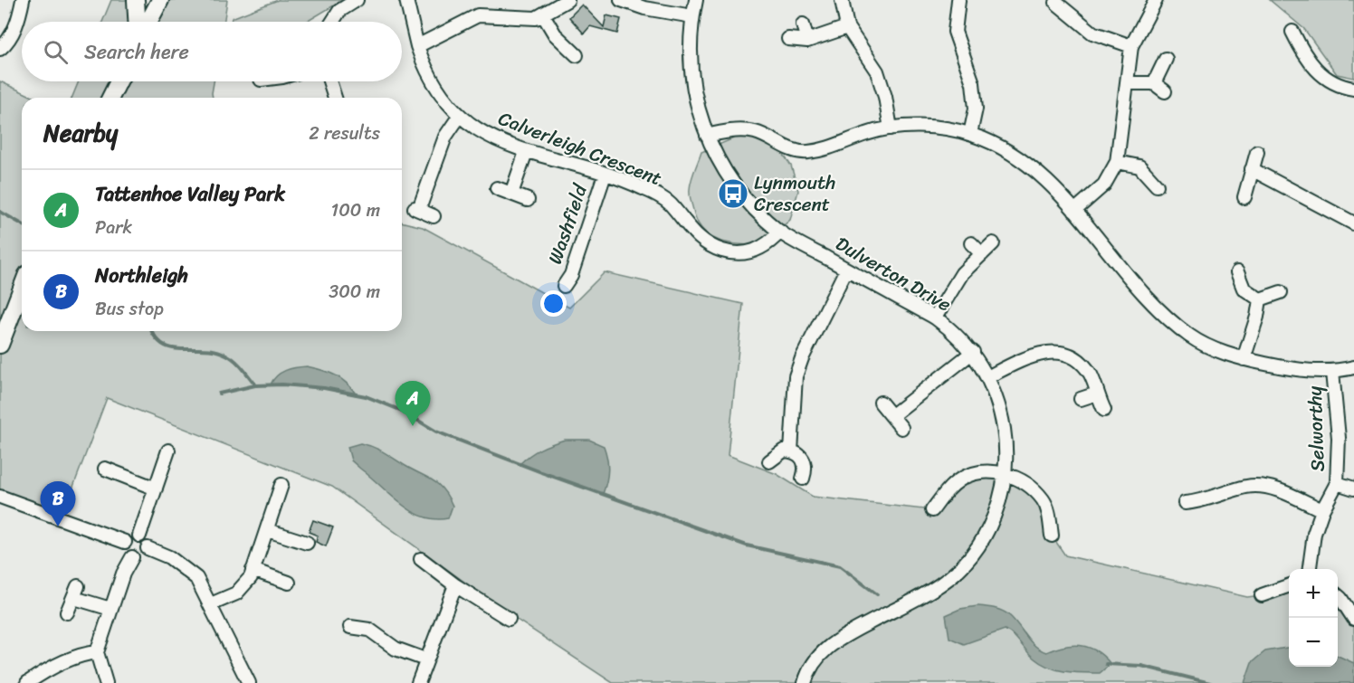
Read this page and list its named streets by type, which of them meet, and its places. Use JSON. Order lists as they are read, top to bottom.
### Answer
{
  "streets": {
    "street": [
      "Calverleigh Crescent",
      "Washfield",
      "Dulverton Drive",
      "Selworthy"
    ]
  },
  "crossings": [
    ["Calverleigh Crescent", "Washfield"],
    ["Calverleigh Crescent", "Dulverton Drive"]
  ],
  "places": {
    "bus stop": ["Lynmouth Crescent"]
  },
  "page": {
    "search": "Search here",
    "heading": ["Nearby", "2 results"],
    "list": [
      {
        "mark": "A",
        "name": "Tattenhoe Valley Park",
        "note": "Park",
        "value": "100 m"
      },
      {
        "mark": "B",
        "name": "Northleigh",
        "note": "Bus stop",
        "value": "300 m"
      }
    ],
    "pins": ["A", "B"],
    "map_buttons": ["+", "−"]
  }
}
